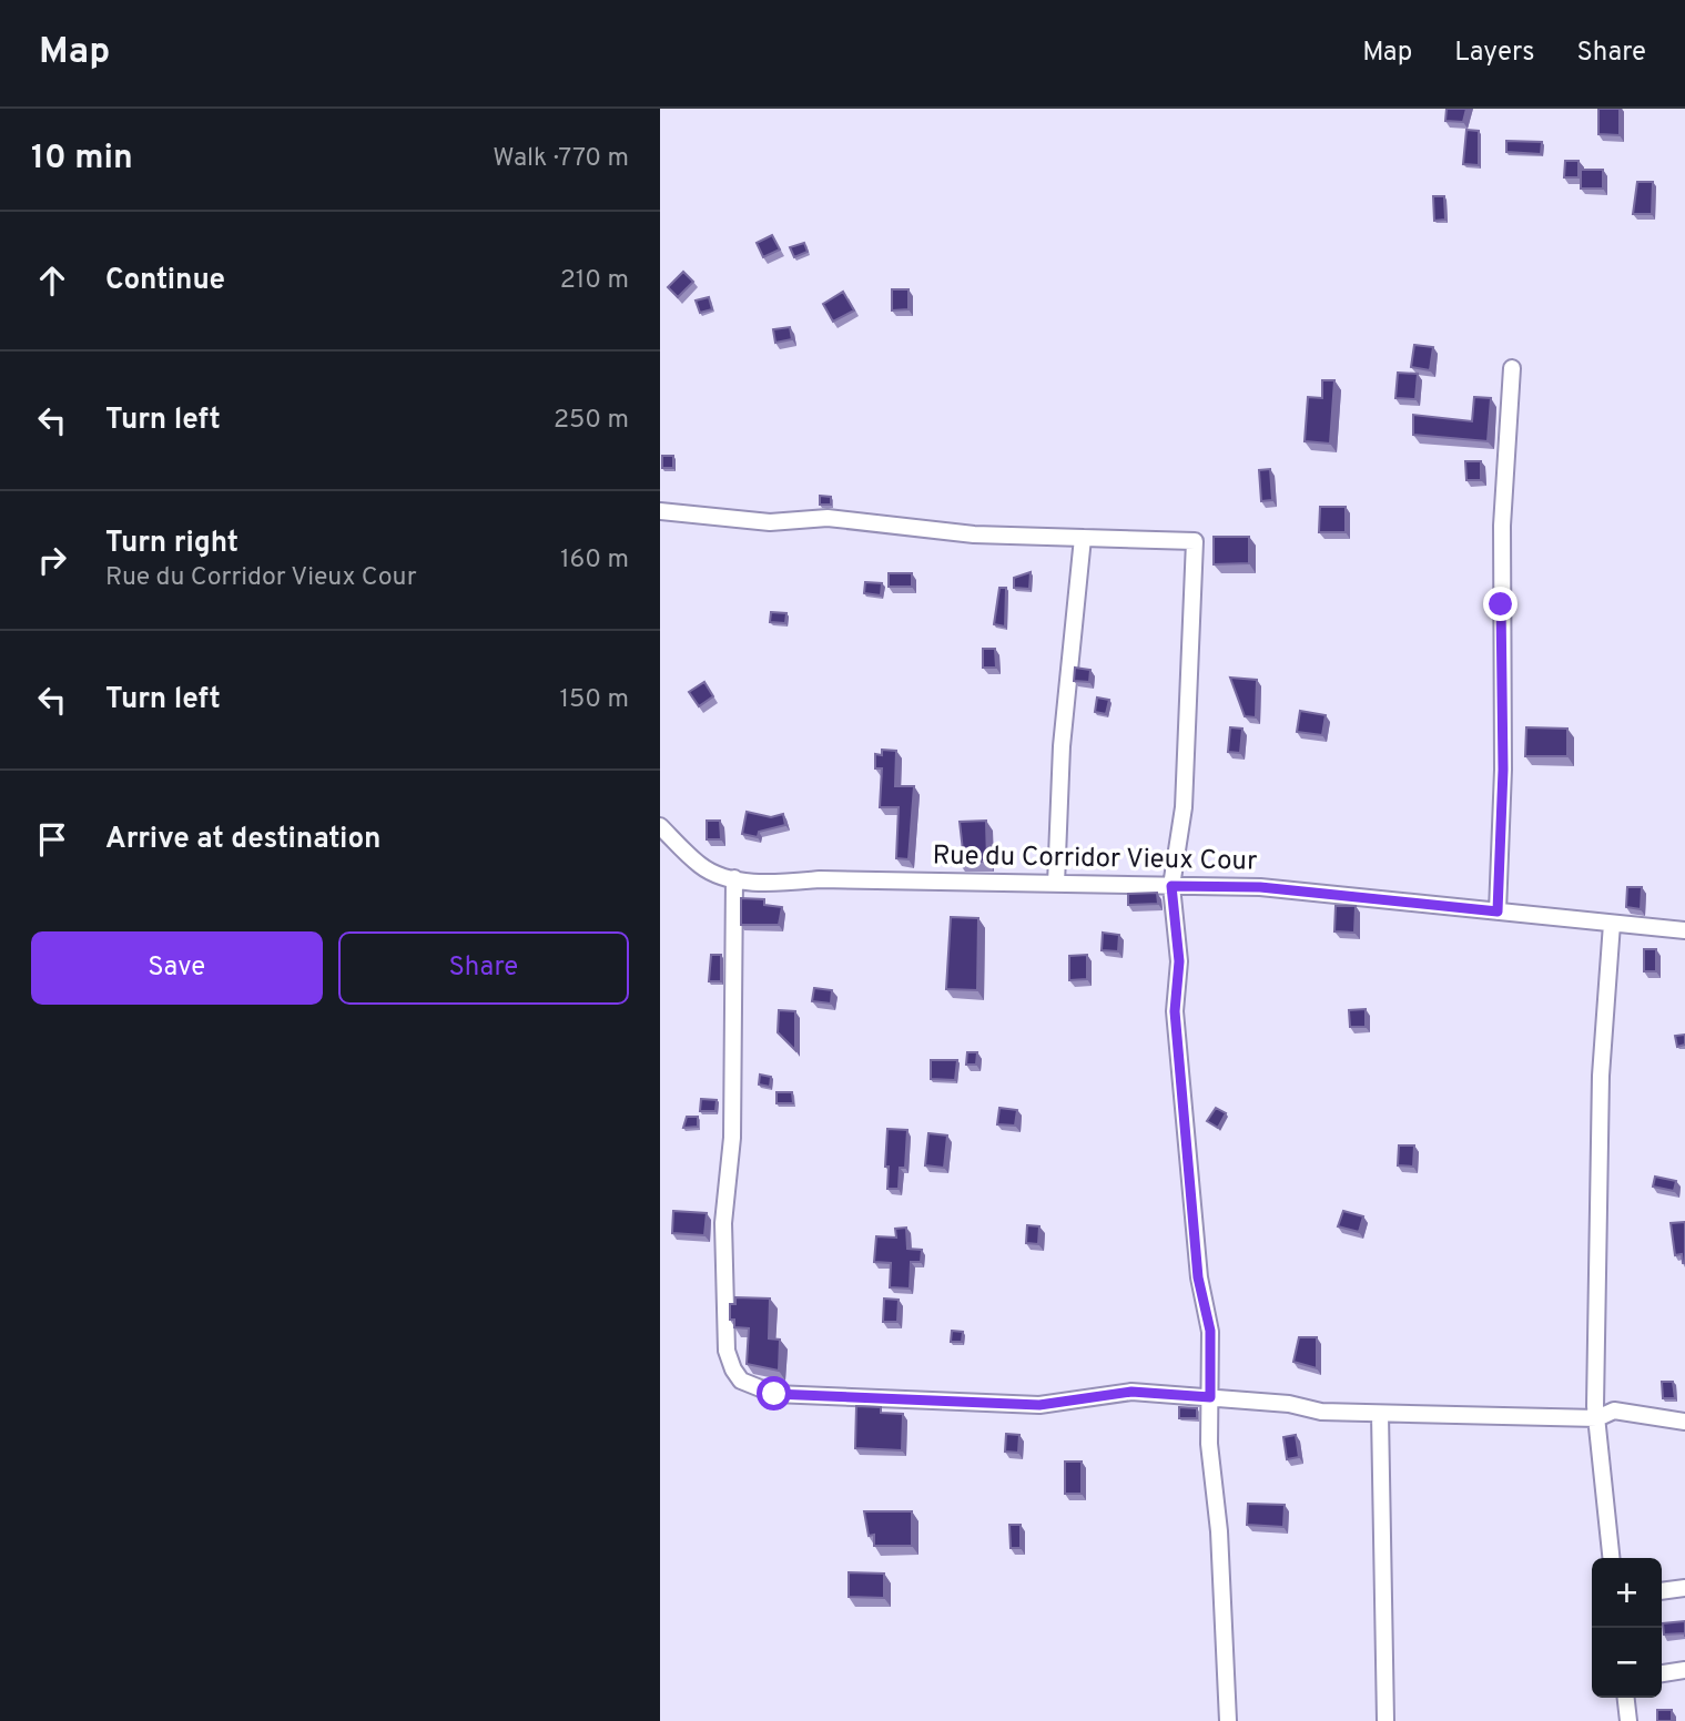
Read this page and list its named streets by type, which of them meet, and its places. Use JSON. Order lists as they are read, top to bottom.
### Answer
{
  "streets": {
    "street": ["Rue du Corridor Vieux Cour"]
  },
  "page": {
    "header": "Map",
    "nav": ["Map", "Layers", "Share"],
    "heading": ["10 min", "Walk · 770 m"],
    "list": [
      ["Continue", "210 m"],
      ["Turn left", "250 m"],
      ["Turn right", "Rue du Corridor Vieux Cour", "160 m"],
      ["Turn left", "150 m"],
      "Arrive at destination"
    ],
    "buttons": ["Save", "Share"],
    "map_buttons": ["+", "−"]
  }
}
